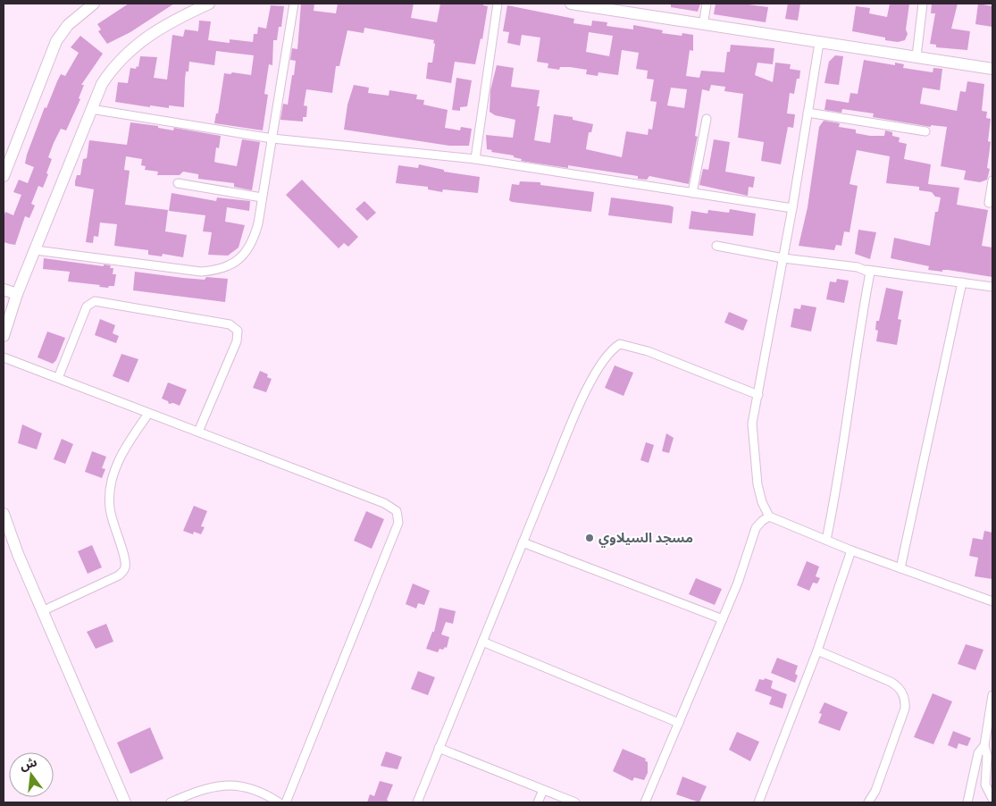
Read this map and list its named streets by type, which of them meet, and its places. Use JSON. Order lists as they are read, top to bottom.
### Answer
{
  "places": ["مسجد السيلاوي"],
  "north": "top"
}
